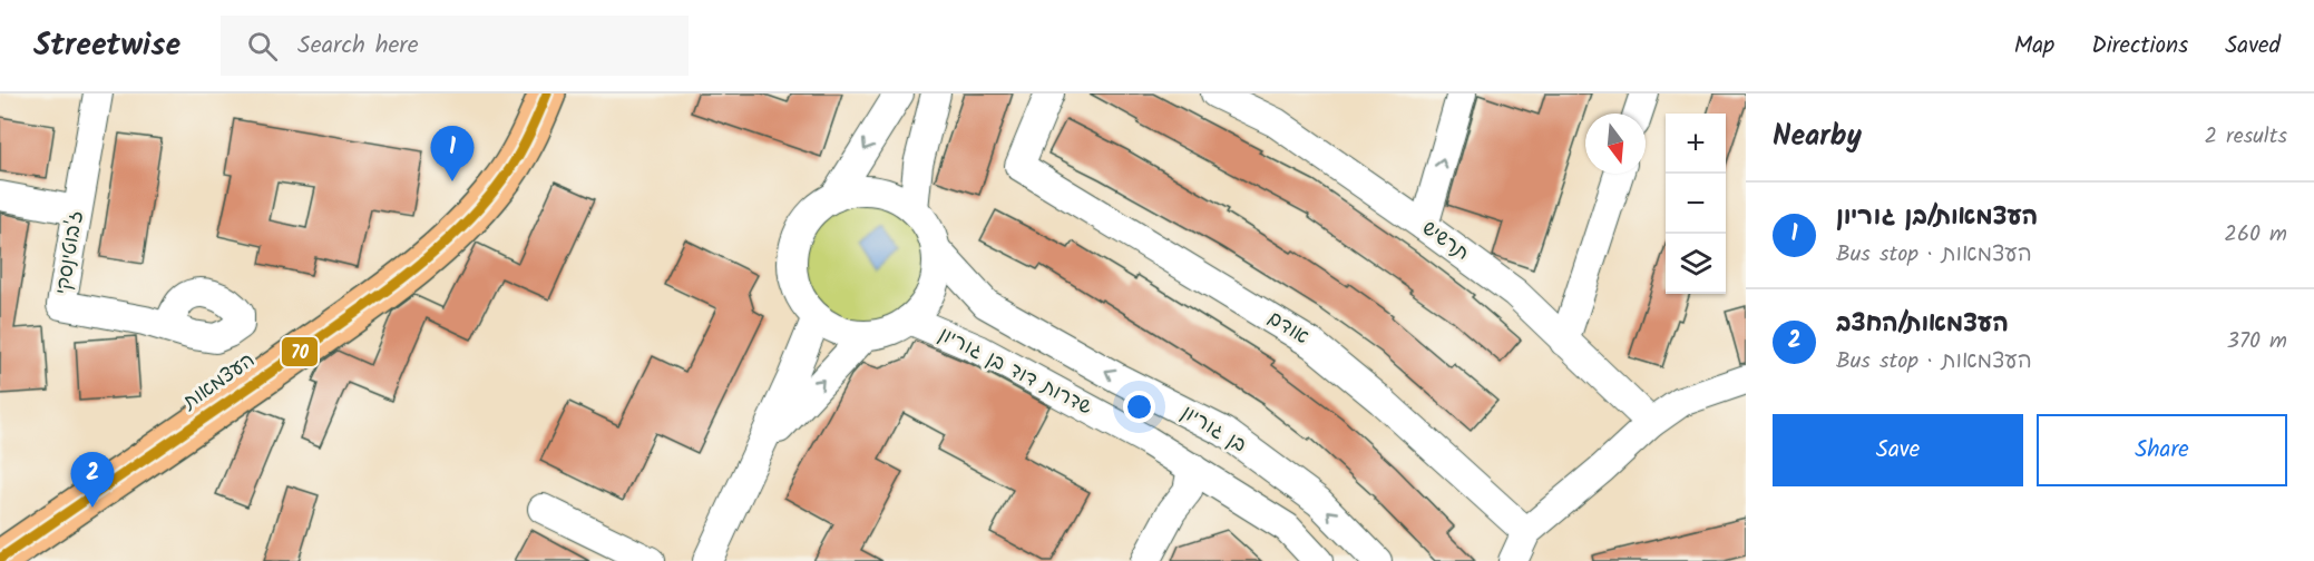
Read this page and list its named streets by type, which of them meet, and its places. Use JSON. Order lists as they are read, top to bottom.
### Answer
{
  "streets": {
    "main road": ["העצמאות"],
    "street": [
      "תרשיש",
      "ז'בוטינסקי",
      "אודם",
      "שדרות דוד בן גוריון",
      "בן גוריון"
    ]
  },
  "crossings": [
    ["שדרות דוד בן גוריון", "בן גוריון"]
  ],
  "one_way": ["בן גוריון"],
  "lines": ["transit line 70"],
  "north": "bottom",
  "page": {
    "header": "Streetwise",
    "search": "Search here",
    "nav": ["Map", "Directions", "Saved"],
    "heading": ["Nearby", "2 results"],
    "map_buttons": ["+", "−"],
    "pins": ["1", "2"],
    "list": [
      {
        "mark": "1",
        "name": "העצמאות/בן גוריון",
        "note": "Bus stop · העצמאות",
        "value": "260 m"
      },
      {
        "mark": "2",
        "name": "העצמאות/החצב",
        "note": "Bus stop · העצמאות",
        "value": "370 m"
      }
    ],
    "buttons": ["Save", "Share"]
  }
}
